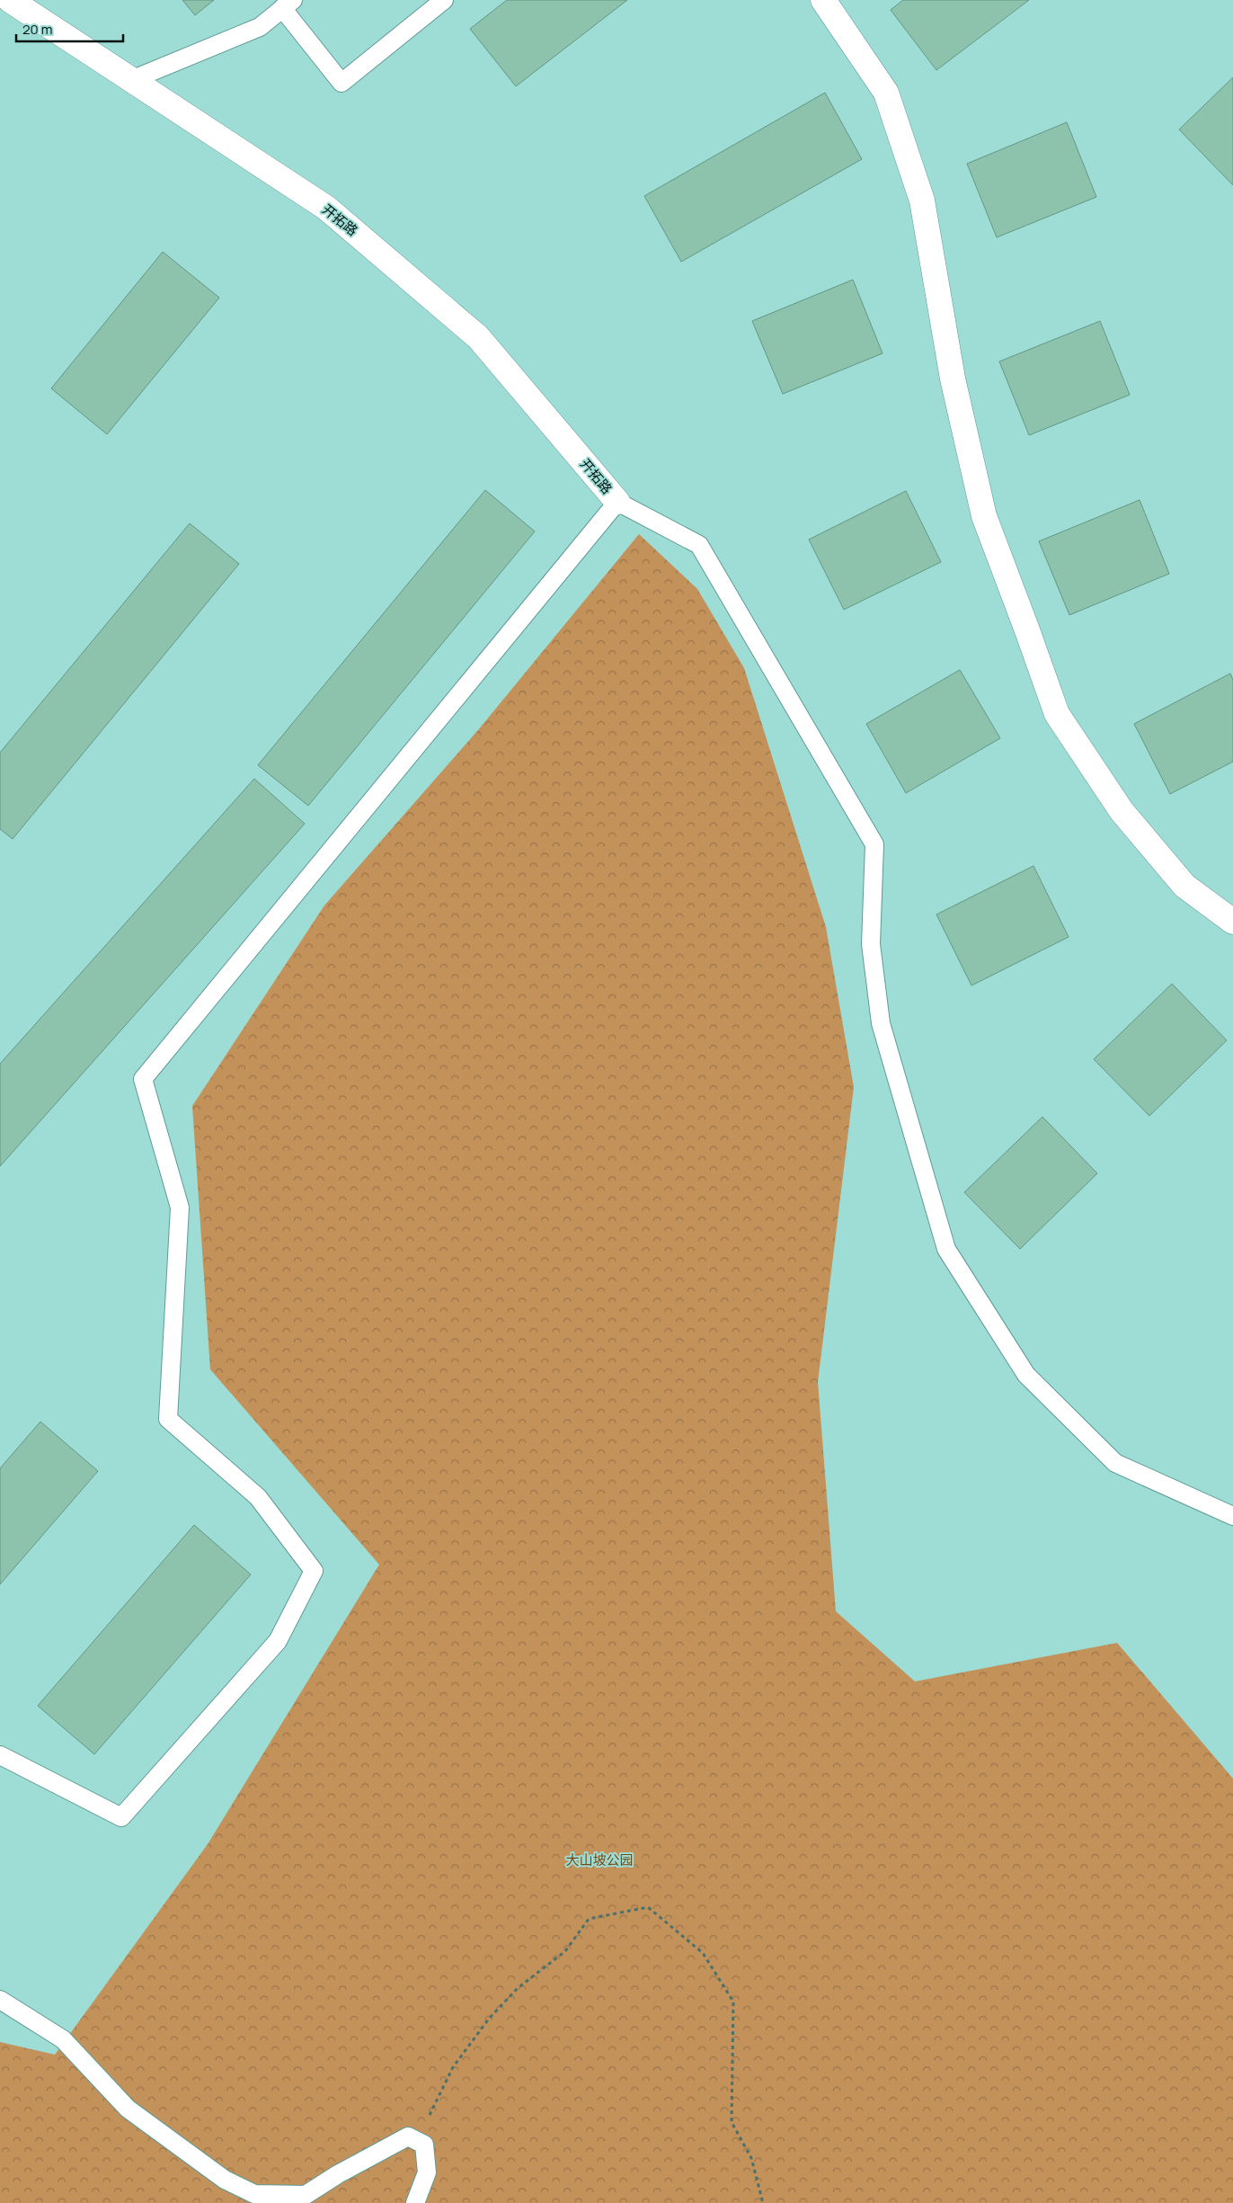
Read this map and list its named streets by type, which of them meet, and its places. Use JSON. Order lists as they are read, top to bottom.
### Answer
{
  "streets": {
    "street": ["开拓路"]
  },
  "parks": ["大山坡公园"],
  "scale_bar": "20 m"
}
